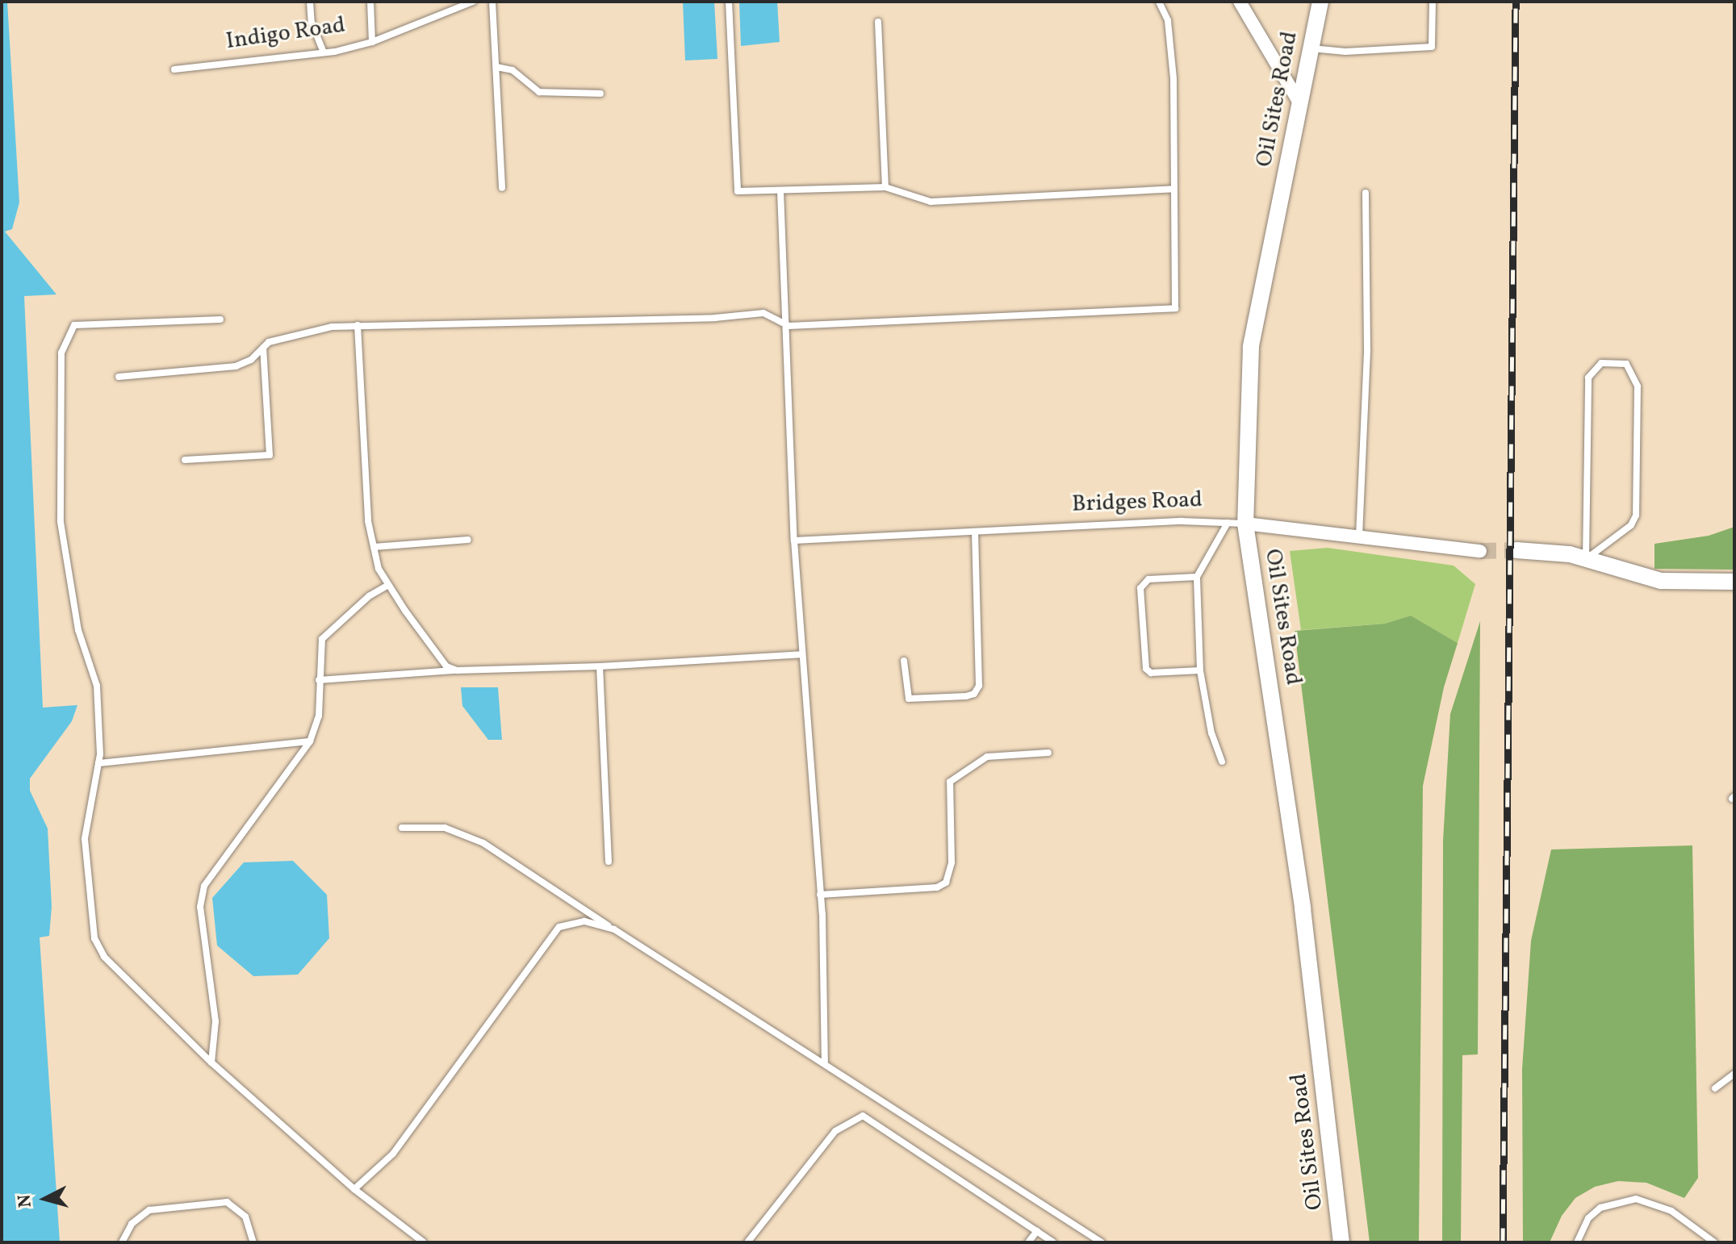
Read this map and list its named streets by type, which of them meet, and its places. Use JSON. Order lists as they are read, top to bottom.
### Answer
{
  "streets": {
    "street": ["Oil Sites Road", "Bridges Road"],
    "lane": ["Indigo Road"]
  },
  "crossings": [
    ["Oil Sites Road", "Bridges Road"]
  ],
  "north": "left"
}
